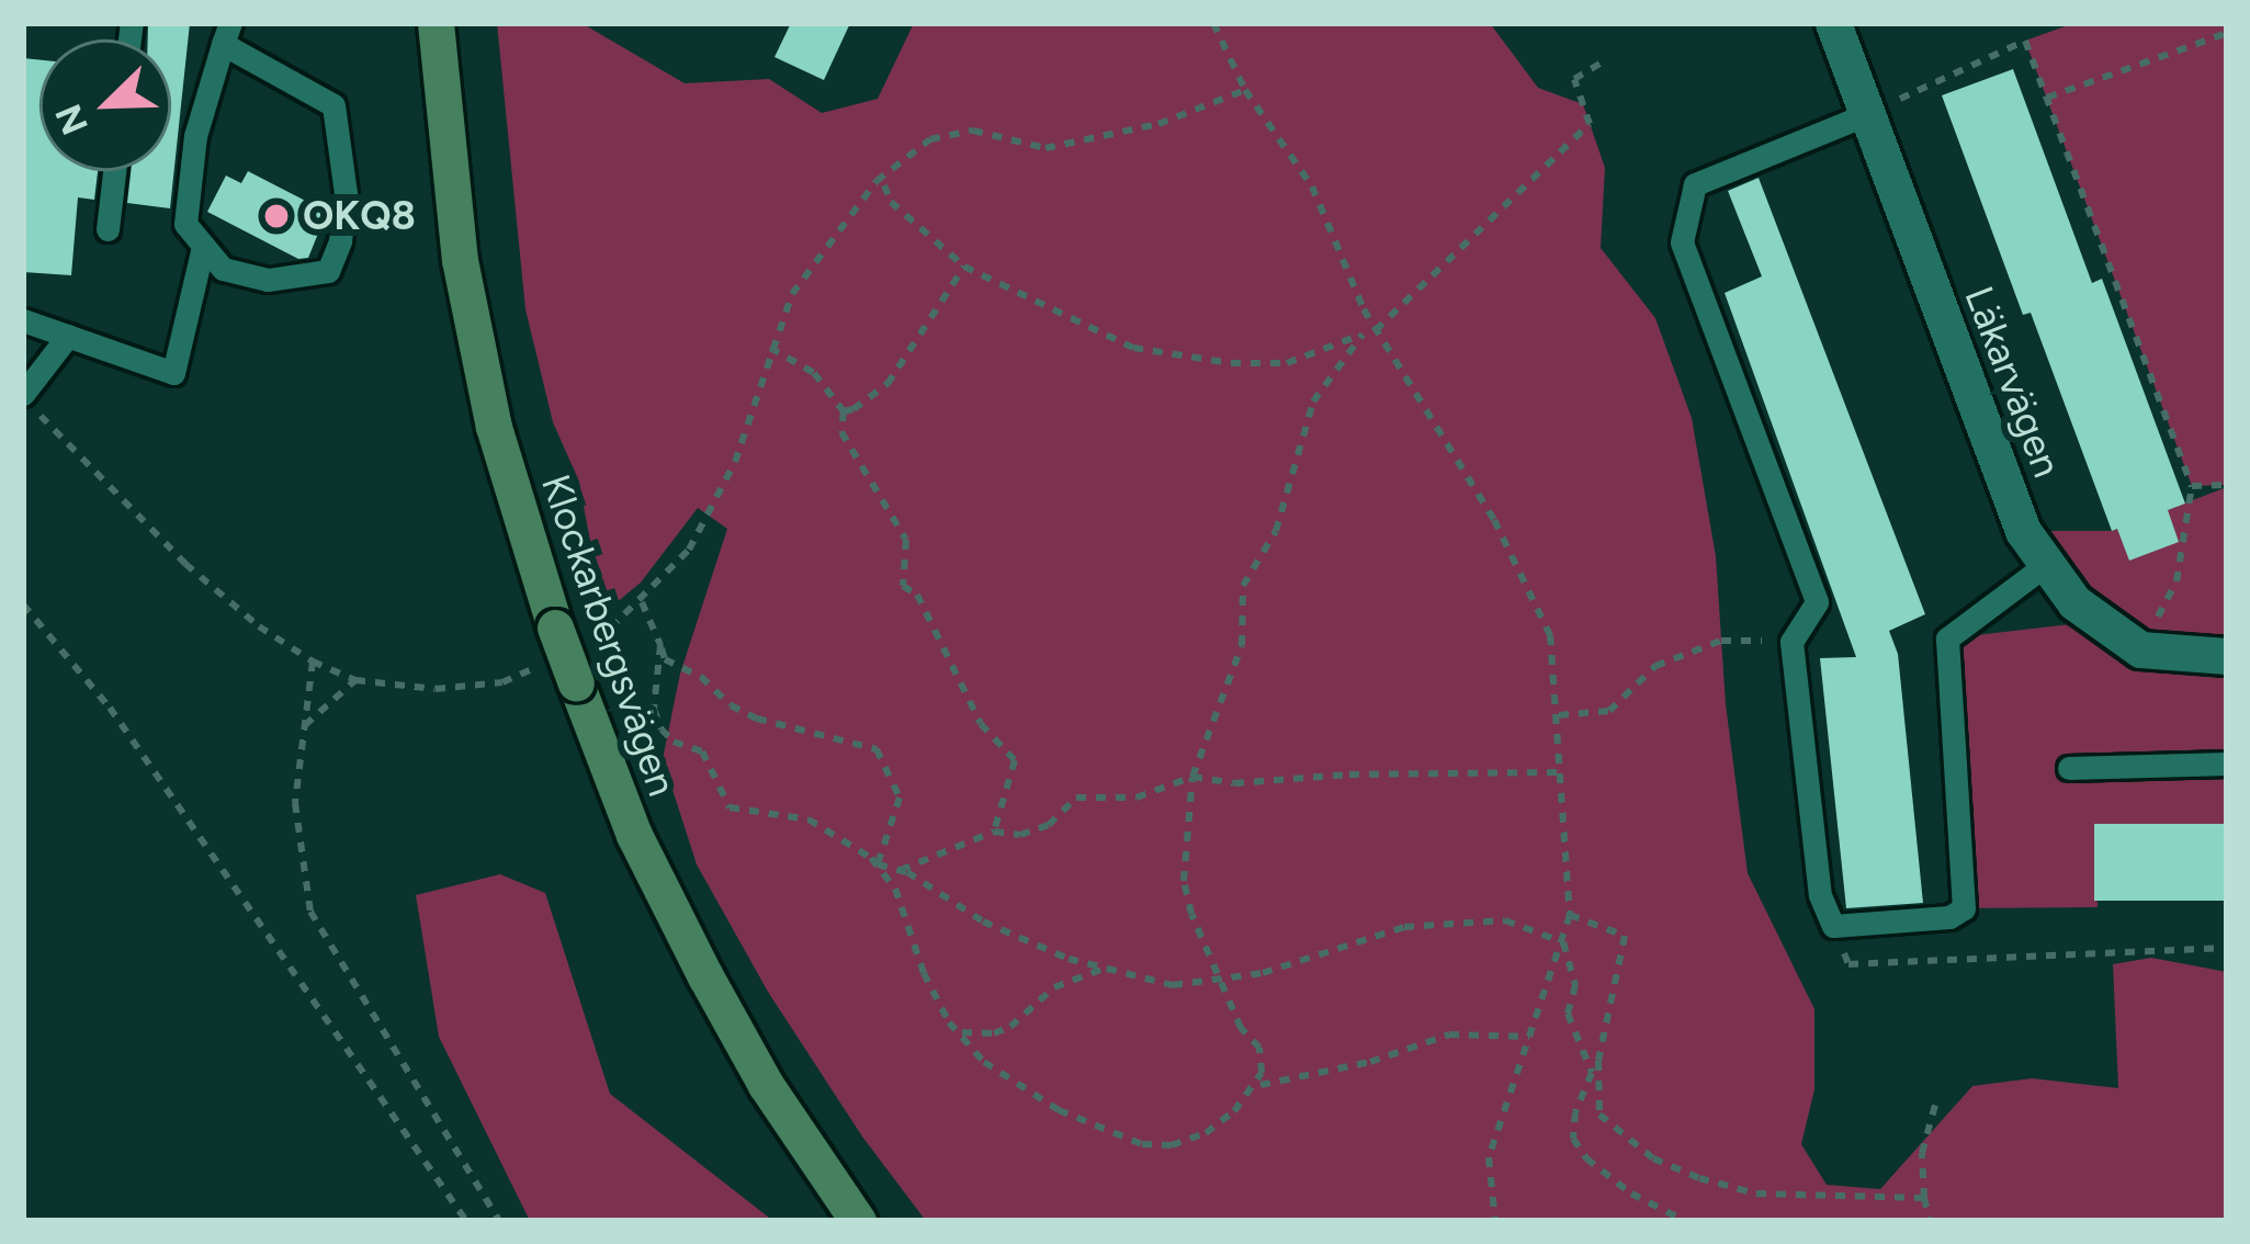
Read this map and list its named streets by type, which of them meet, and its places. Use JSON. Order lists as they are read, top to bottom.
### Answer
{
  "streets": {
    "main road": ["Klockarbergsvägen"],
    "street": ["Läkarvägen"]
  },
  "places": ["OKQ8"],
  "north": "bottom left"
}
